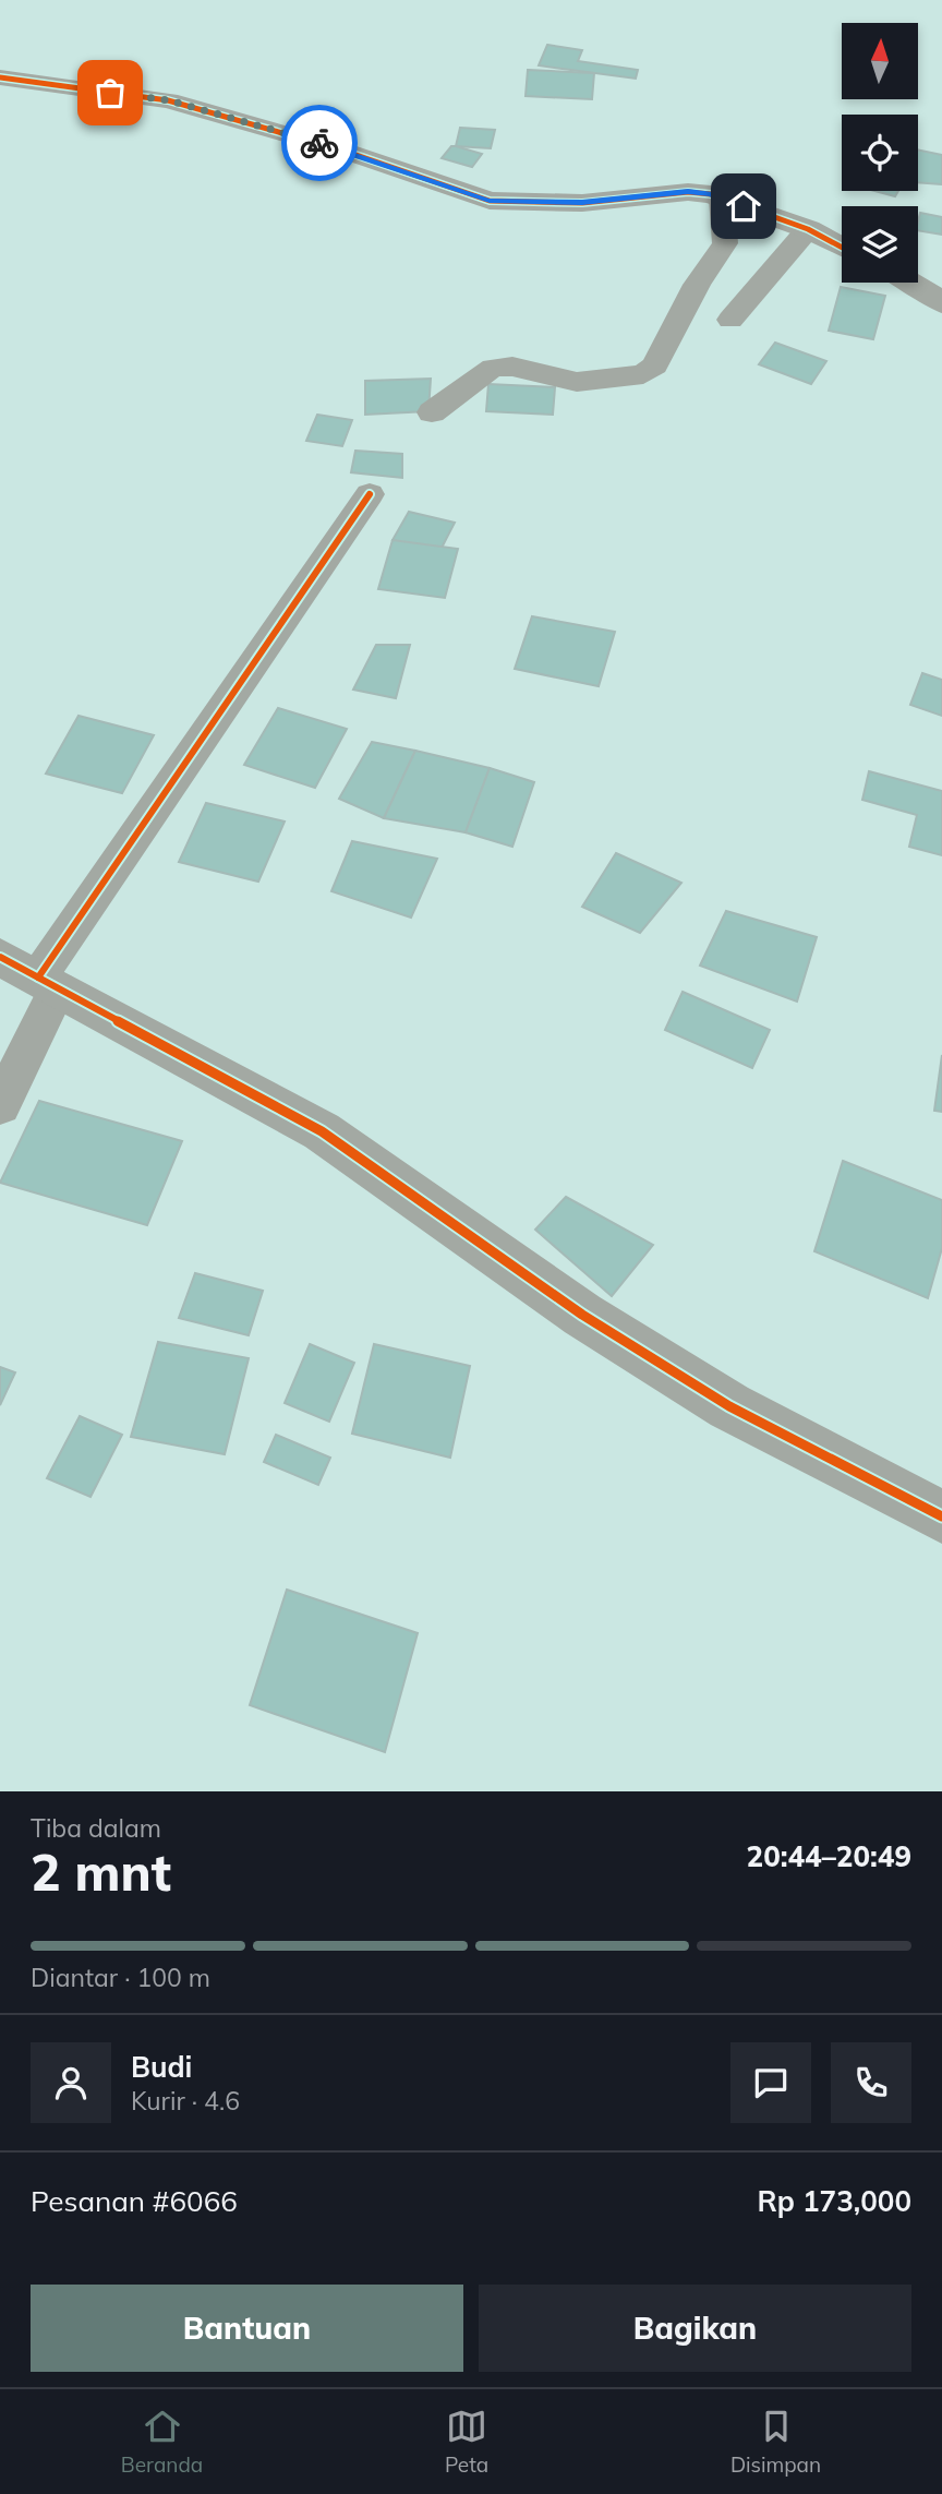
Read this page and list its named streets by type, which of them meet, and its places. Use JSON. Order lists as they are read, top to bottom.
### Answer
{
  "north": "top",
  "page": {
    "heading": ["2 mnt", "Tiba dalam", "20:44–20:49"],
    "panel": [
      "Budi",
      "Kurir · 4.6",
      "Pesanan #6066",
      "Rp 173,000"
    ],
    "bar": "Diantar · 100 m",
    "buttons": ["Bantuan", "Bagikan"],
    "tabs": ["Beranda", "Peta", "Disimpan"]
  }
}
